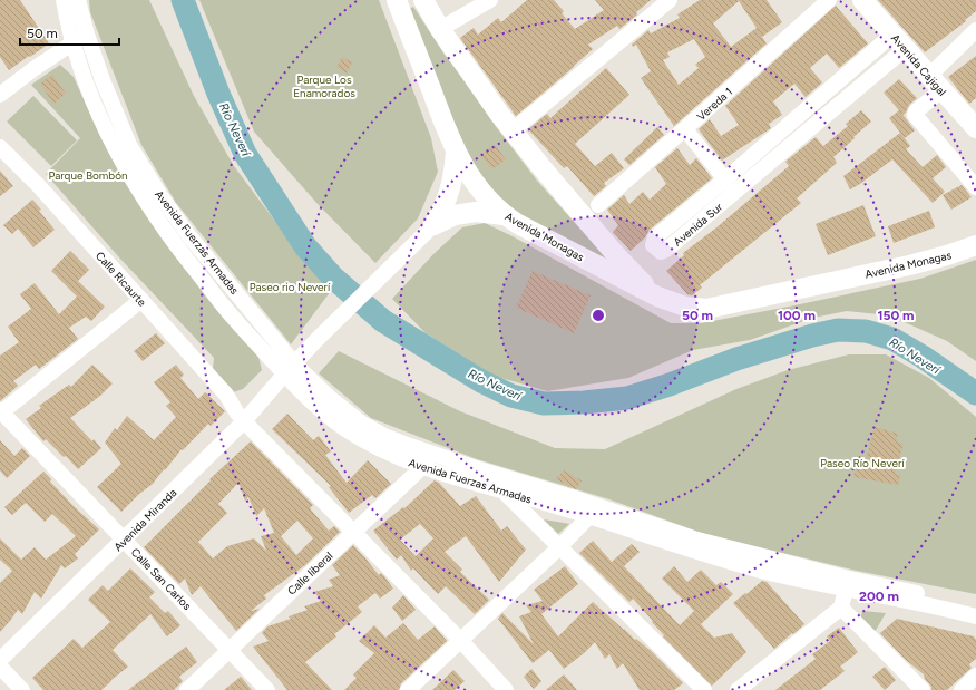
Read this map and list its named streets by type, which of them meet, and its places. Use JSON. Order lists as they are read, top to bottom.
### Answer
{
  "streets": {
    "main road": ["Avenida Cajigal", "Avenida Monagas"],
    "street": [
      "Vereda 1",
      "Avenida Sur",
      "Avenida Fuerzas Armadas",
      "Calle Ricaurte",
      "Avenida Miranda",
      "Calle liberal",
      "Calle San Carlos"
    ]
  },
  "crossings": [
    ["Avenida Cajigal", "Avenida Sur"],
    ["Avenida Fuerzas Armadas", "Avenida Miranda"],
    ["Avenida Fuerzas Armadas", "Calle liberal"],
    ["Calle Ricaurte", "Avenida Miranda"],
    ["Calle Ricaurte", "Calle liberal"],
    ["Avenida Miranda", "Calle San Carlos"],
    ["Calle liberal", "Calle San Carlos"]
  ],
  "water": ["Río Neverí"],
  "parks": [
    "Parque Los Enamorados",
    "Parque Bombón",
    "Paseo rio Neverí",
    "Paseo Río Neverí"
  ],
  "scale_bar": "50 m",
  "rings": [
    "50 m",
    "100 m",
    "150 m",
    "200 m"
  ]
}
